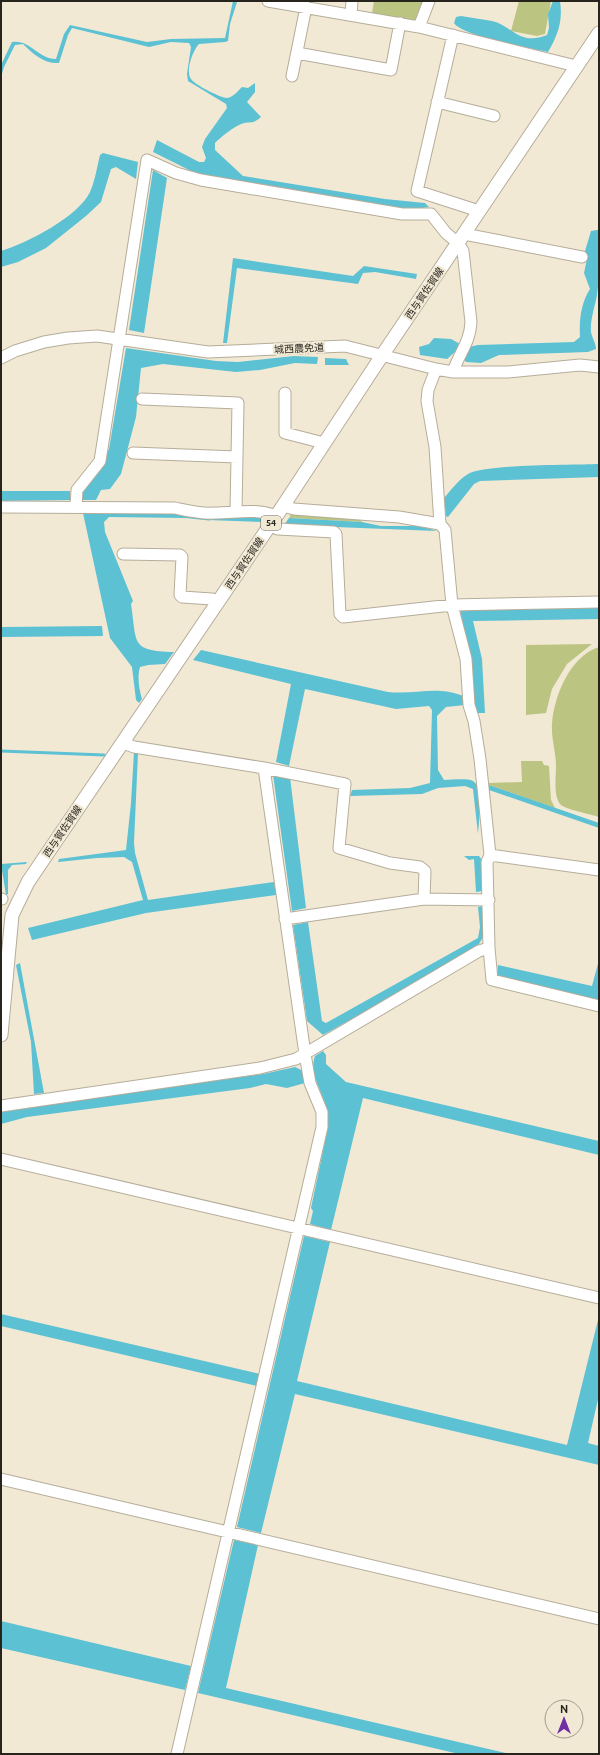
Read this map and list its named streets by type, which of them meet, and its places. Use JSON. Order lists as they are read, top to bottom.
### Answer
{
  "streets": {
    "main road": ["西与賀佐賀線", "54"],
    "street": ["城西農免道"]
  },
  "crossings": [
    ["西与賀佐賀線", "城西農免道"]
  ],
  "north": "top"
}
